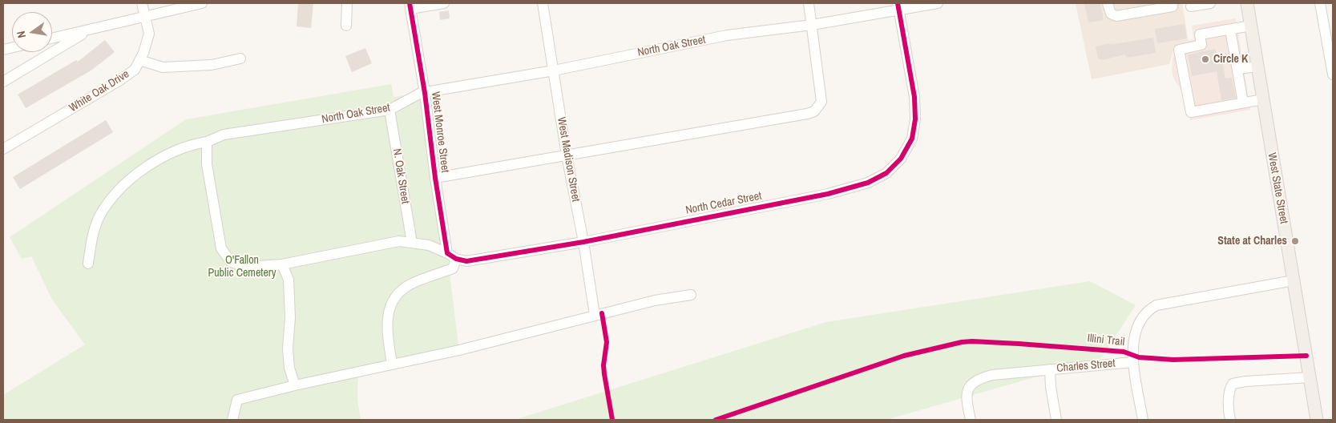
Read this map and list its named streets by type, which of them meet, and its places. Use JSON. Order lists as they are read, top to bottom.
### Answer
{
  "streets": {
    "main road": ["West State Street"],
    "street": [
      "North Oak Street",
      "White Oak Drive",
      "West Monroe Street",
      "West Madison Street",
      "N. Oak Street",
      "North Cedar Street",
      "Charles Street"
    ],
    "cycle path": ["Illini Trail"]
  },
  "crossings": [
    ["North Oak Street", "West Monroe Street"],
    ["North Oak Street", "West Madison Street"],
    ["North Oak Street", "N. Oak Street"],
    ["North Oak Street", "North Cedar Street"],
    ["West Madison Street", "North Cedar Street"]
  ],
  "parks": ["O'Fallon Public Cemetery"],
  "places": ["Circle K", "State at Charles"],
  "north": "left"
}
